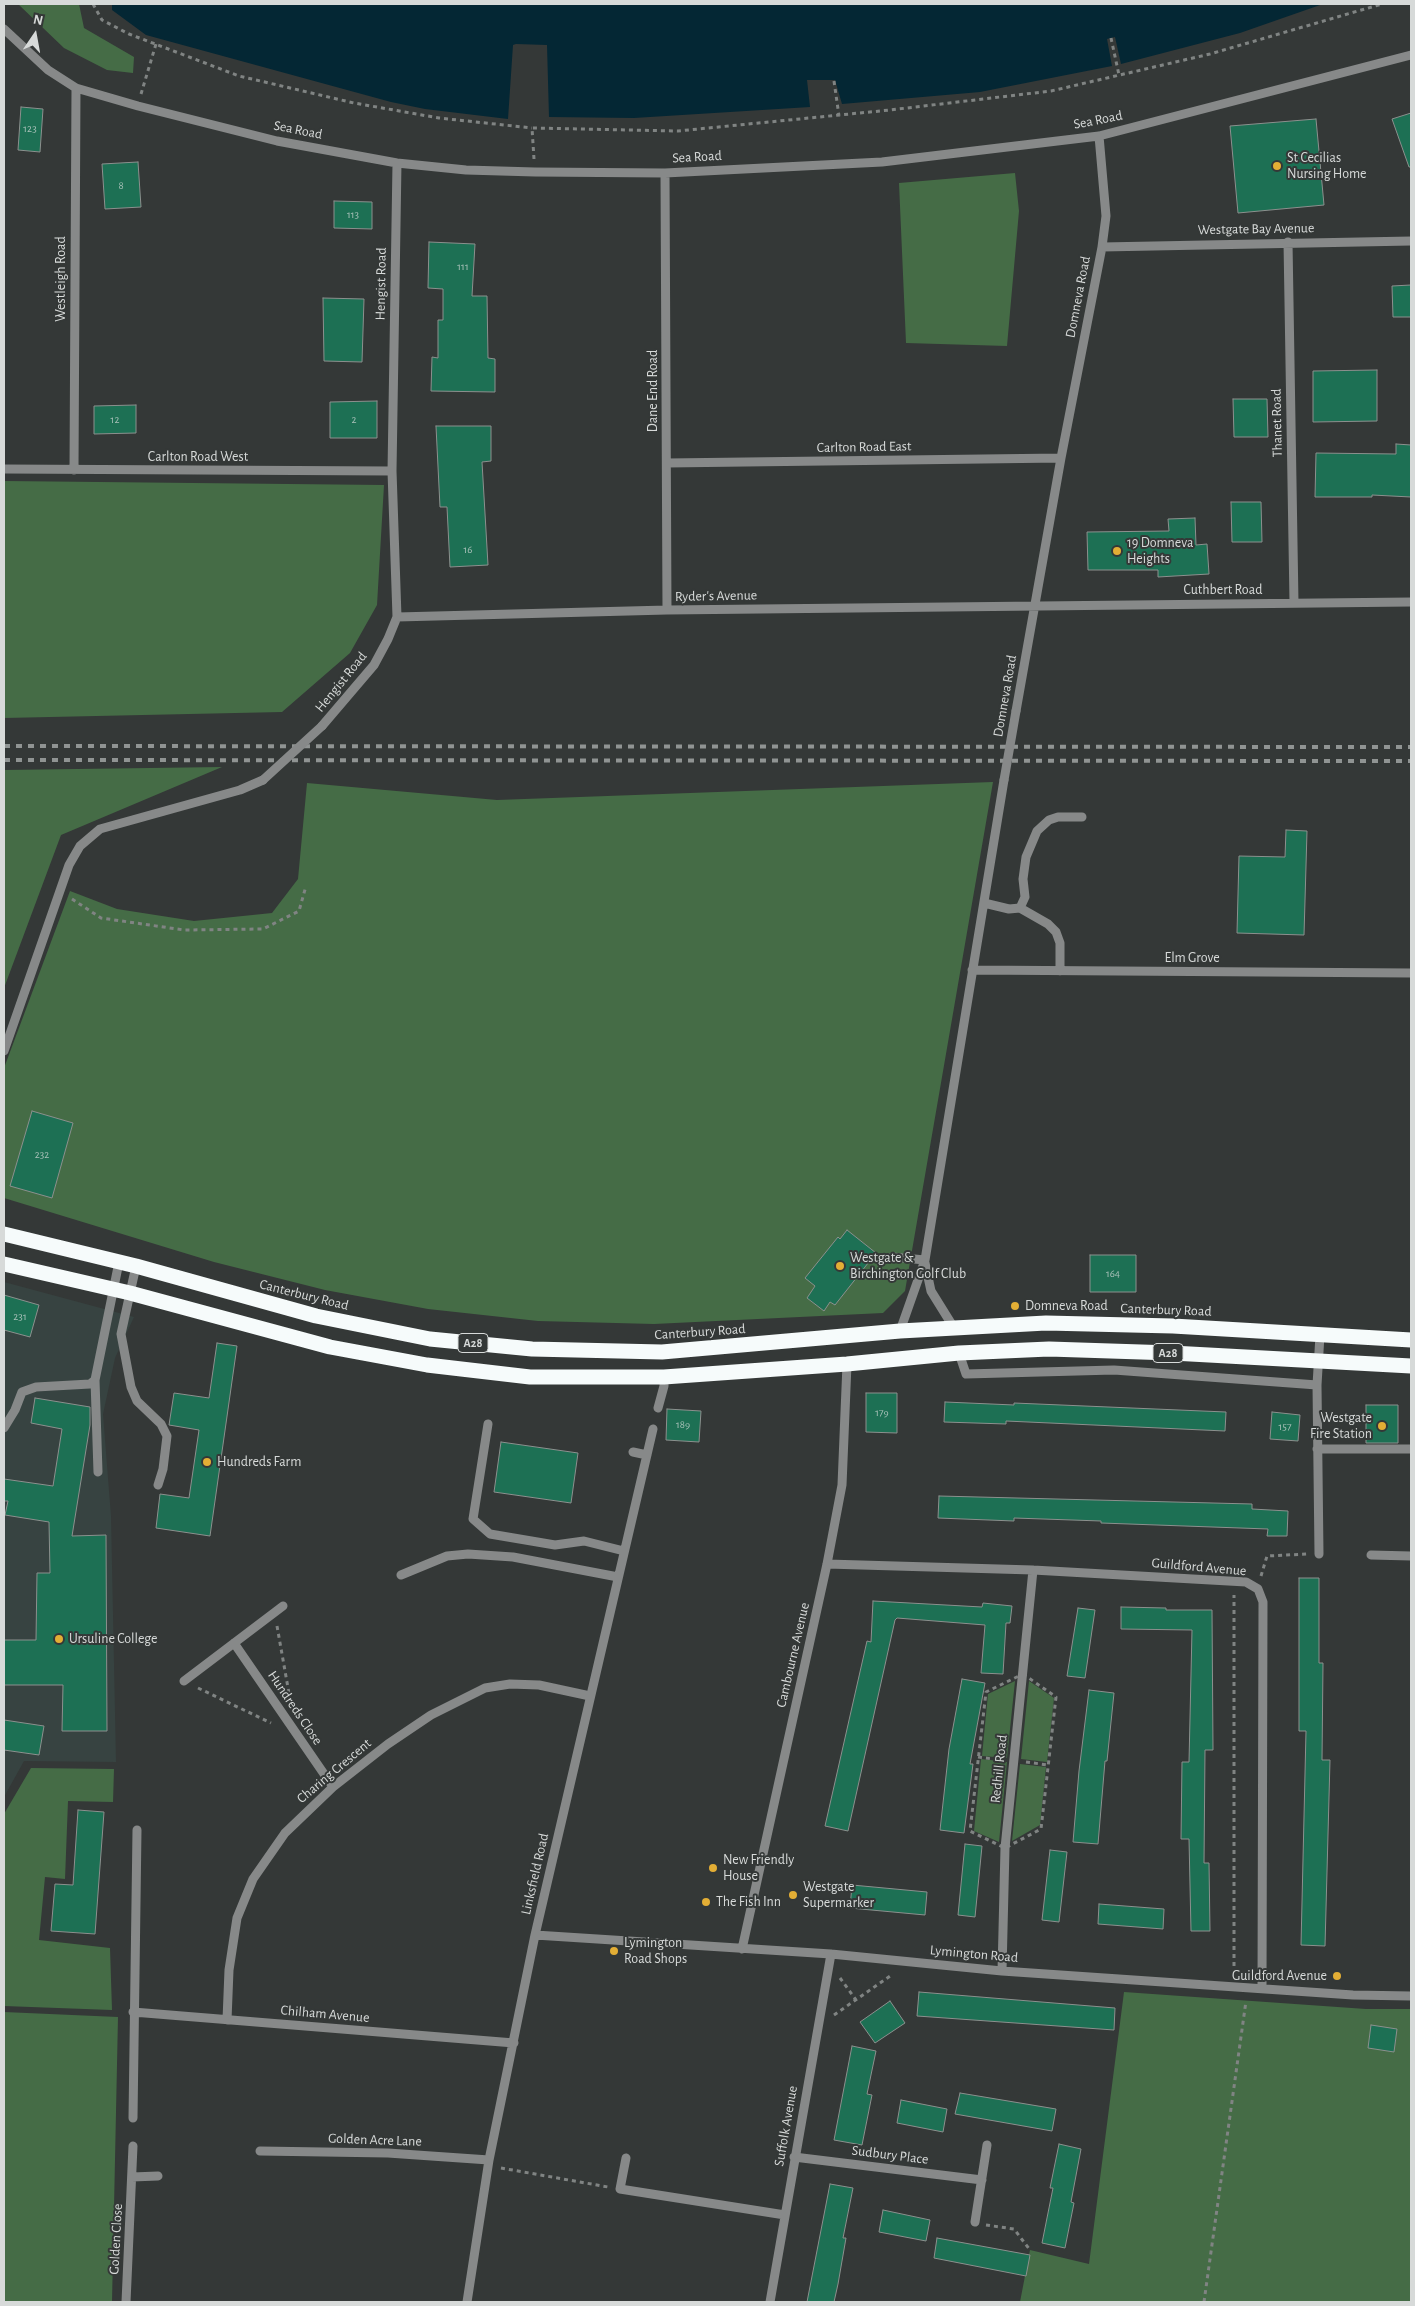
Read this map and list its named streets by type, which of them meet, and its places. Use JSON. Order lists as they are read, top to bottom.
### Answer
{
  "streets": {
    "highway": ["Canterbury Road", "A28"],
    "street": [
      "Sea Road",
      "Westgate Bay Avenue",
      "Westleigh Road",
      "Hengist Road",
      "Domneva Road",
      "Dane End Road",
      "Thanet Road",
      "Carlton Road East",
      "Carlton Road West",
      "Cuthbert Road",
      "Ryder's Avenue",
      "Elm Grove",
      "Guildford Avenue",
      "Cambourne Avenue",
      "Hundreds Close",
      "Redhill Road",
      "Charing Crescent",
      "Linksfield Road",
      "Lymington Road",
      "Chilham Avenue",
      "Suffolk Avenue",
      "Golden Acre Lane",
      "Sudbury Place",
      "Golden Close"
    ]
  },
  "crossings": [
    ["Sea Road", "Westleigh Road"],
    ["Sea Road", "Hengist Road"],
    ["Sea Road", "Domneva Road"],
    ["Sea Road", "Dane End Road"],
    ["Westgate Bay Avenue", "Domneva Road"],
    ["Westgate Bay Avenue", "Thanet Road"],
    ["Westleigh Road", "Carlton Road West"],
    ["Hengist Road", "Carlton Road West"],
    ["Hengist Road", "Ryder's Avenue"],
    ["Domneva Road", "Carlton Road East"],
    ["Domneva Road", "Cuthbert Road"],
    ["Domneva Road", "Ryder's Avenue"],
    ["Domneva Road", "Elm Grove"],
    ["Domneva Road", "Canterbury Road"],
    ["Dane End Road", "Carlton Road East"],
    ["Dane End Road", "Ryder's Avenue"],
    ["Thanet Road", "Cuthbert Road"],
    ["Cuthbert Road", "Ryder's Avenue"],
    ["A28", "Cambourne Avenue"],
    ["Guildford Avenue", "Cambourne Avenue"],
    ["Guildford Avenue", "Redhill Road"],
    ["Guildford Avenue", "Lymington Road"],
    ["Cambourne Avenue", "Lymington Road"],
    ["Hundreds Close", "Charing Crescent"],
    ["Redhill Road", "Lymington Road"],
    ["Charing Crescent", "Linksfield Road"],
    ["Charing Crescent", "Chilham Avenue"],
    ["Linksfield Road", "Lymington Road"],
    ["Linksfield Road", "Chilham Avenue"],
    ["Linksfield Road", "Golden Acre Lane"],
    ["Lymington Road", "Suffolk Avenue"],
    ["Suffolk Avenue", "Sudbury Place"]
  ],
  "places": [
    "St Cecilias Nursing Home",
    "19 Domneva Heights",
    "Westgate & Birchington Golf Club",
    "Domneva Road",
    "Westgate Fire Station",
    "Hundreds Farm",
    "Ursuline College",
    "New Friendly House",
    "Westgate Supermarker",
    "The Fish Inn",
    "Lymington Road Shops",
    "Guildford Avenue"
  ],
  "house_numbers": [
    "123",
    "8",
    "113",
    "111",
    "12",
    "2",
    "16",
    "232",
    "164",
    "231",
    "179",
    "189",
    "157"
  ],
  "north": "top"
}
